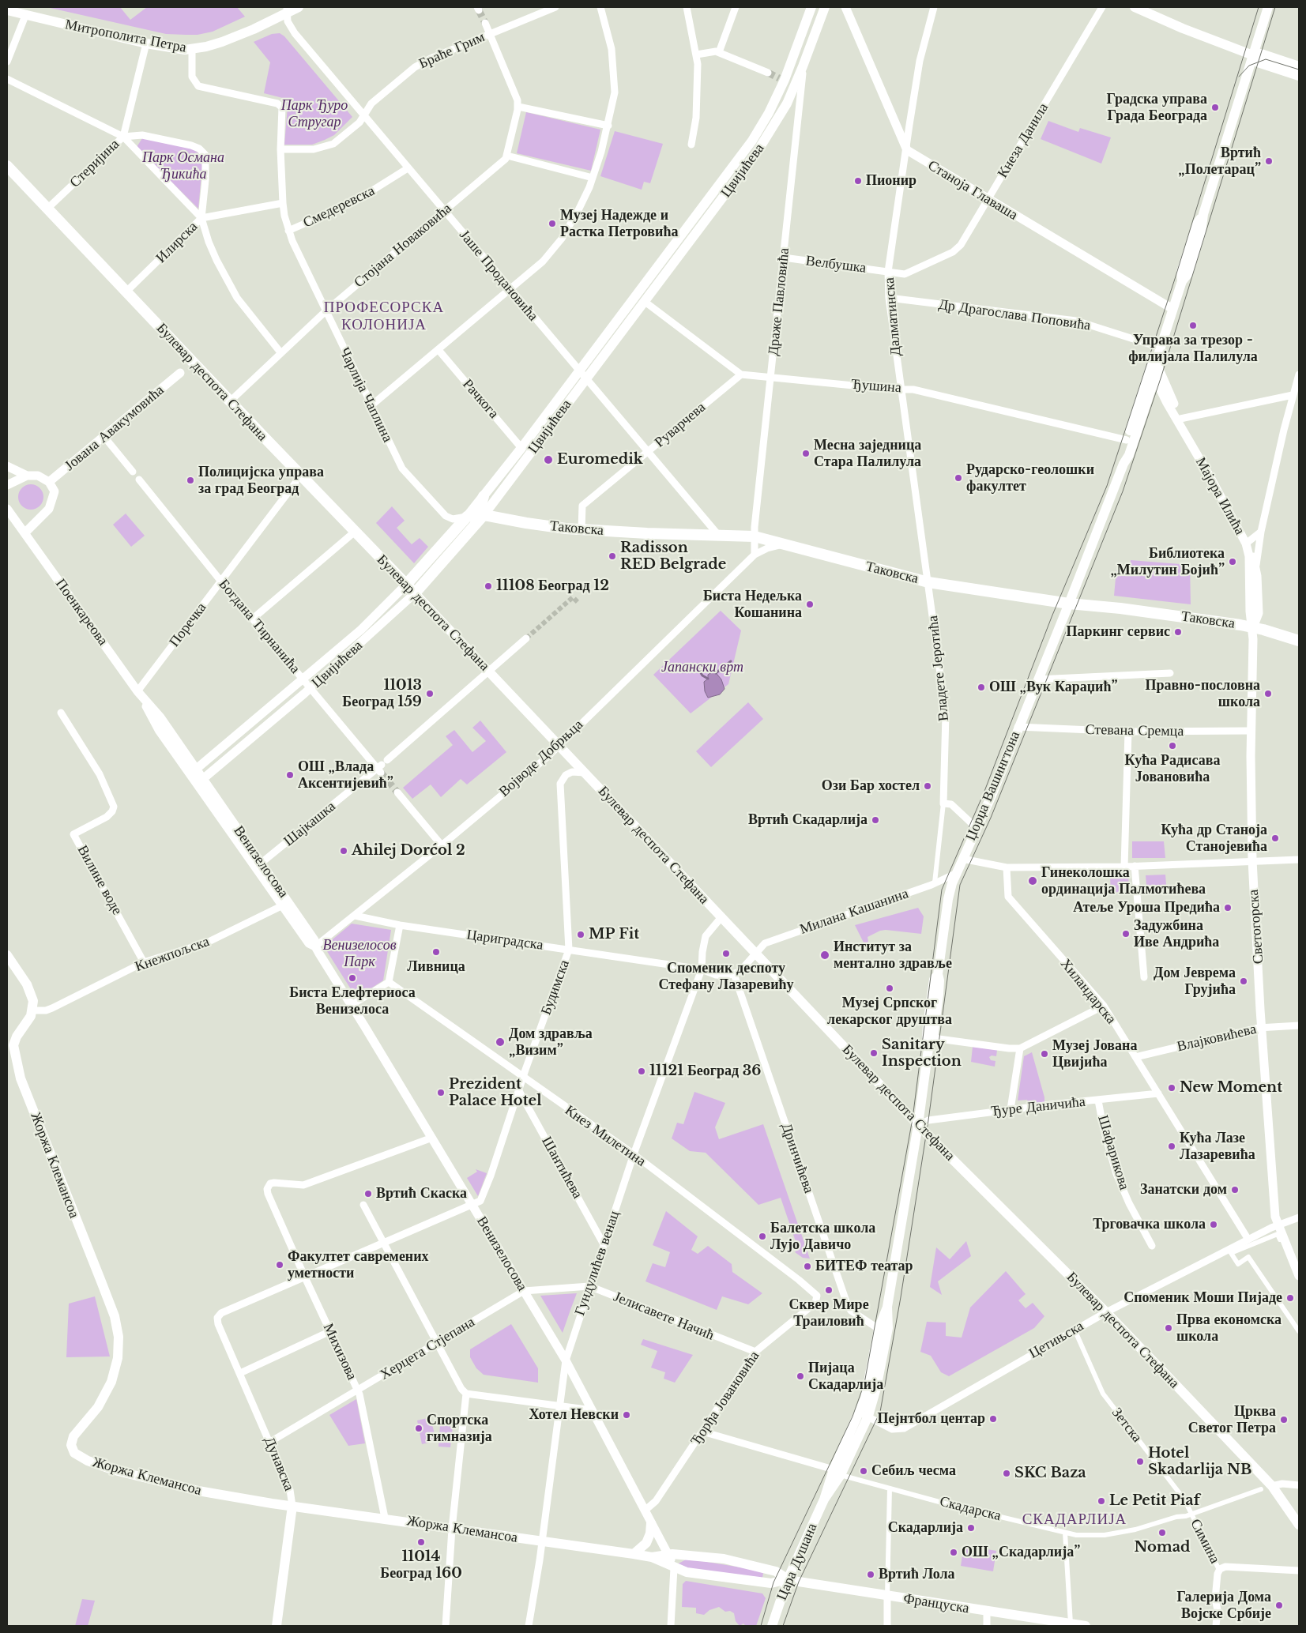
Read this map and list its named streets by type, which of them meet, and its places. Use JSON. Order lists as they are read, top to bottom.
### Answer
{
  "streets": {
    "main road": [
      "Митрополита Петра",
      "Цвијићева",
      "Булевар деспота Стефана",
      "Таковска",
      "Џорџа Вашингтона",
      "Жоржа Клемансоа",
      "Дунавска",
      "Цара Душана",
      "Француска"
    ],
    "street": [
      "Браће Грим",
      "Кнеза Данила",
      "Стеријина",
      "Станоја Главаша",
      "Смедеревска",
      "Илирска",
      "Стојана Новаковића",
      "Велбушка",
      "Јаше Продановића",
      "Драже Павловића",
      "Др Драгослава Поповића",
      "Далматинска",
      "Ђушина",
      "Чарлија Чаплина",
      "Рачкога",
      "Руварчева",
      "Јована Авакумовића",
      "Мајора Илића",
      "Поенкареова",
      "Поречка",
      "Богдана Тирнанића",
      "Владете Јеротића",
      "Стевана Сремца",
      "Војводе Добрњца",
      "Шајкашка",
      "Венизелосова",
      "Вилине воде",
      "Милана Кашанина",
      "Светогорска",
      "Цариградска",
      "Кнежпољска",
      "Будимска",
      "Хиландарска",
      "Влајковићева",
      "Ђуре Даничића",
      "Кнез Милетина",
      "Шафарикова",
      "Дринчићева",
      "Шантићева",
      "Гундулићев венац",
      "Јелисавете Начић",
      "Цетињска",
      "Херцега Стјепана",
      "Михизова",
      "Ђорђа Јовановића",
      "Зетска",
      "Скадарска",
      "Симина"
    ]
  },
  "crossings": [
    ["Митрополита Петра", "Стеријина"],
    ["Митрополита Петра", "Чарлија Чаплина"],
    ["Браће Грим", "Јаше Продановића"],
    ["Кнеза Данила", "Станоја Главаша"],
    ["Кнеза Данила", "Велбушка"],
    ["Кнеза Данила", "Далматинска"],
    ["Стеријина", "Булевар деспота Стефана"],
    ["Цвијићева", "Јаше Продановића"],
    ["Цвијићева", "Драже Павловића"],
    ["Цвијићева", "Булевар деспота Стефана"],
    ["Цвијићева", "Чарлија Чаплина"],
    ["Цвијићева", "Рачкога"],
    ["Цвијићева", "Таковска"],
    ["Цвијићева", "Поенкареова"],
    ["Цвијићева", "Богдана Тирнанића"],
    ["Цвијићева", "Венизелосова"],
    ["Станоја Главаша", "Далматинска"],
    ["Смедеревска", "Јаше Продановића"],
    ["Смедеревска", "Чарлија Чаплина"],
    ["Илирска", "Булевар деспота Стефана"],
    ["Илирска", "Чарлија Чаплина"],
    ["Стојана Новаковића", "Јаше Продановића"],
    ["Стојана Новаковића", "Булевар деспота Стефана"],
    ["Стојана Новаковића", "Чарлија Чаплина"],
    ["Велбушка", "Драже Павловића"],
    ["Велбушка", "Далматинска"],
    ["Јаше Продановића", "Руварчева"],
    ["Јаше Продановића", "Таковска"],
    ["Драже Павловића", "Ђушина"],
    ["Драже Павловића", "Таковска"],
    ["Др Драгослава Поповића", "Далматинска"],
    ["Далматинска", "Ђушина"],
    ["Далматинска", "Таковска"],
    ["Далматинска", "Владете Јеротића"],
    ["Булевар деспота Стефана", "Војводе Добрњца"],
    ["Булевар деспота Стефана", "Џорџа Вашингтона"],
    ["Булевар деспота Стефана", "Шајкашка"],
    ["Булевар деспота Стефана", "Милана Кашанина"],
    ["Булевар деспота Стефана", "Будимска"],
    ["Булевар деспота Стефана", "Ђуре Даничића"],
    ["Булевар деспота Стефана", "Гундулићев венац"],
    ["Булевар деспота Стефана", "Цетињска"],
    ["Ђушина", "Руварчева"],
    ["Чарлија Чаплина", "Таковска"],
    ["Руварчева", "Таковска"],
    ["Таковска", "Владете Јеротића"],
    ["Таковска", "Војводе Добрњца"],
    ["Таковска", "Џорџа Вашингтона"],
    ["Таковска", "Светогорска"],
    ["Поенкареова", "Поречка"],
    ["Поенкареова", "Венизелосова"],
    ["Поречка", "Богдана Тирнанића"],
    ["Богдана Тирнанића", "Шајкашка"],
    ["Владете Јеротића", "Милана Кашанина"],
    ["Стевана Сремца", "Џорџа Вашингтона"],
    ["Стевана Сремца", "Светогорска"],
    ["Војводе Добрњца", "Венизелосова"],
    ["Војводе Добрњца", "Цариградска"],
    ["Џорџа Вашингтона", "Милана Кашанина"],
    ["Џорџа Вашингтона", "Ђуре Даничића"],
    ["Џорџа Вашингтона", "Дринчићева"],
    ["Џорџа Вашингтона", "Цетињска"],
    ["Џорџа Вашингтона", "Скадарска"],
    ["Џорџа Вашингтона", "Цара Душана"],
    ["Шајкашка", "Венизелосова"],
    ["Венизелосова", "Кнежпољска"],
    ["Венизелосова", "Будимска"],
    ["Венизелосова", "Жоржа Клемансоа"],
    ["Венизелосова", "Гундулићев венац"],
    ["Венизелосова", "Јелисавете Начић"],
    ["Венизелосова", "Херцега Стјепана"],
    ["Венизелосова", "Михизова"],
    ["Венизелосова", "Ђорђа Јовановића"],
    ["Вилине воде", "Кнежпољска"],
    ["Милана Кашанина", "Цариградска"],
    ["Милана Кашанина", "Дринчићева"],
    ["Светогорска", "Влајковићева"],
    ["Светогорска", "Цетињска"],
    ["Цариградска", "Будимска"],
    ["Цариградска", "Дринчићева"],
    ["Цариградска", "Гундулићев венац"],
    ["Кнежпољска", "Жоржа Клемансоа"],
    ["Будимска", "Кнез Милетина"],
    ["Будимска", "Шантићева"],
    ["Хиландарска", "Влајковићева"],
    ["Хиландарска", "Ђуре Даничића"],
    ["Хиландарска", "Цетињска"],
    ["Ђуре Даничића", "Шафарикова"],
    ["Кнез Милетина", "Гундулићев венац"],
    ["Кнез Милетина", "Ђорђа Јовановића"],
    ["Жоржа Клемансоа", "Гундулићев венац"],
    ["Жоржа Клемансоа", "Михизова"],
    ["Жоржа Клемансоа", "Дунавска"],
    ["Жоржа Клемансоа", "Цара Душана"],
    ["Жоржа Клемансоа", "Француска"],
    ["Шантићева", "Гундулићев венац"],
    ["Гундулићев венац", "Јелисавете Начић"],
    ["Јелисавете Начић", "Херцега Стјепана"],
    ["Јелисавете Начић", "Ђорђа Јовановића"],
    ["Цетињска", "Зетска"],
    ["Херцега Стјепана", "Михизова"],
    ["Херцега Стјепана", "Дунавска"],
    ["Михизова", "Дунавска"],
    ["Ђорђа Јовановића", "Скадарска"],
    ["Зетска", "Скадарска"],
    ["Зетска", "Симина"],
    ["Скадарска", "Симина"],
    ["Скадарска", "Цара Душана"],
    ["Цара Душана", "Француска"]
  ],
  "districts": ["ПРОФЕСОРСКА КОЛОНИЈА", "СКАДАРЛИЈА"],
  "parks": [
    "Парк Ђуро Стругар",
    "Парк Османа Ђикића",
    "Јапански врт",
    "Венизелосов Парк"
  ],
  "places": [
    "Градска управа Града Београда",
    "Вртић „Полетарац”",
    "Пионир",
    "Музеј Надежде и Растка Петровића",
    "Управа за трезор - филијала Палилула",
    "Месна заједница Стара Палилула",
    "Euromedik",
    "Рударско-геолошки факултет",
    "Полицијска управа за град Београд",
    "Radisson RED Belgrade",
    "Библиотека „Милутин Бојић”",
    "11108 Београд 12",
    "Биста Недељка Кошанина",
    "Паркинг сервис",
    "ОШ „Вук Караџић”",
    "11013 Београд 159",
    "Правно-пословна школа",
    "Кућа Радисава Јовановића",
    "ОШ „Влада Аксентијевић”",
    "Ози Бар хостел",
    "Вртић Скадарлија",
    "Кућа др Станоја Станојевића",
    "Ahilej Dorćol 2",
    "Гинеколошка ординација Палмотићева",
    "Атеље Уроша Предића",
    "Задужбина Иве Андрића",
    "MP Fit",
    "Ливница",
    "Споменик деспоту Стефану Лазаревићу",
    "Институт за ментално здравље",
    "Биста Елефтериоса Венизелоса",
    "Дом Јеврема Грујића",
    "Музеј Српског лекарског друштва",
    "Дом здравља „Визим”",
    "Sanitary Inspection",
    "Музеј Јована Цвијића",
    "11121 Београд 36",
    "New Moment",
    "Prezident Palace Hotel",
    "Кућа Лазе Лазаревића",
    "Занатски дом",
    "Вртић Скаска",
    "Трговачка школа",
    "Балетска школа Лујо Давичо",
    "Факултет савремених уметности",
    "БИТЕФ театар",
    "Сквер Мире Траиловић",
    "Споменик Моши Пијаде",
    "Прва економска школа",
    "Пијаца Скадарлија",
    "Хотел Невски",
    "Пејнтбол центар",
    "Црква Светог Петра",
    "Спортска гимназија",
    "Hotel Skadarlija NB",
    "Себиљ чесма",
    "SKC Baza",
    "Le Petit Piaf",
    "Скадарлија",
    "Nomad",
    "11014 Београд 160",
    "ОШ „Скадарлија”",
    "Вртић Лола",
    "Галерија Дома Војске Србије"
  ]
}
